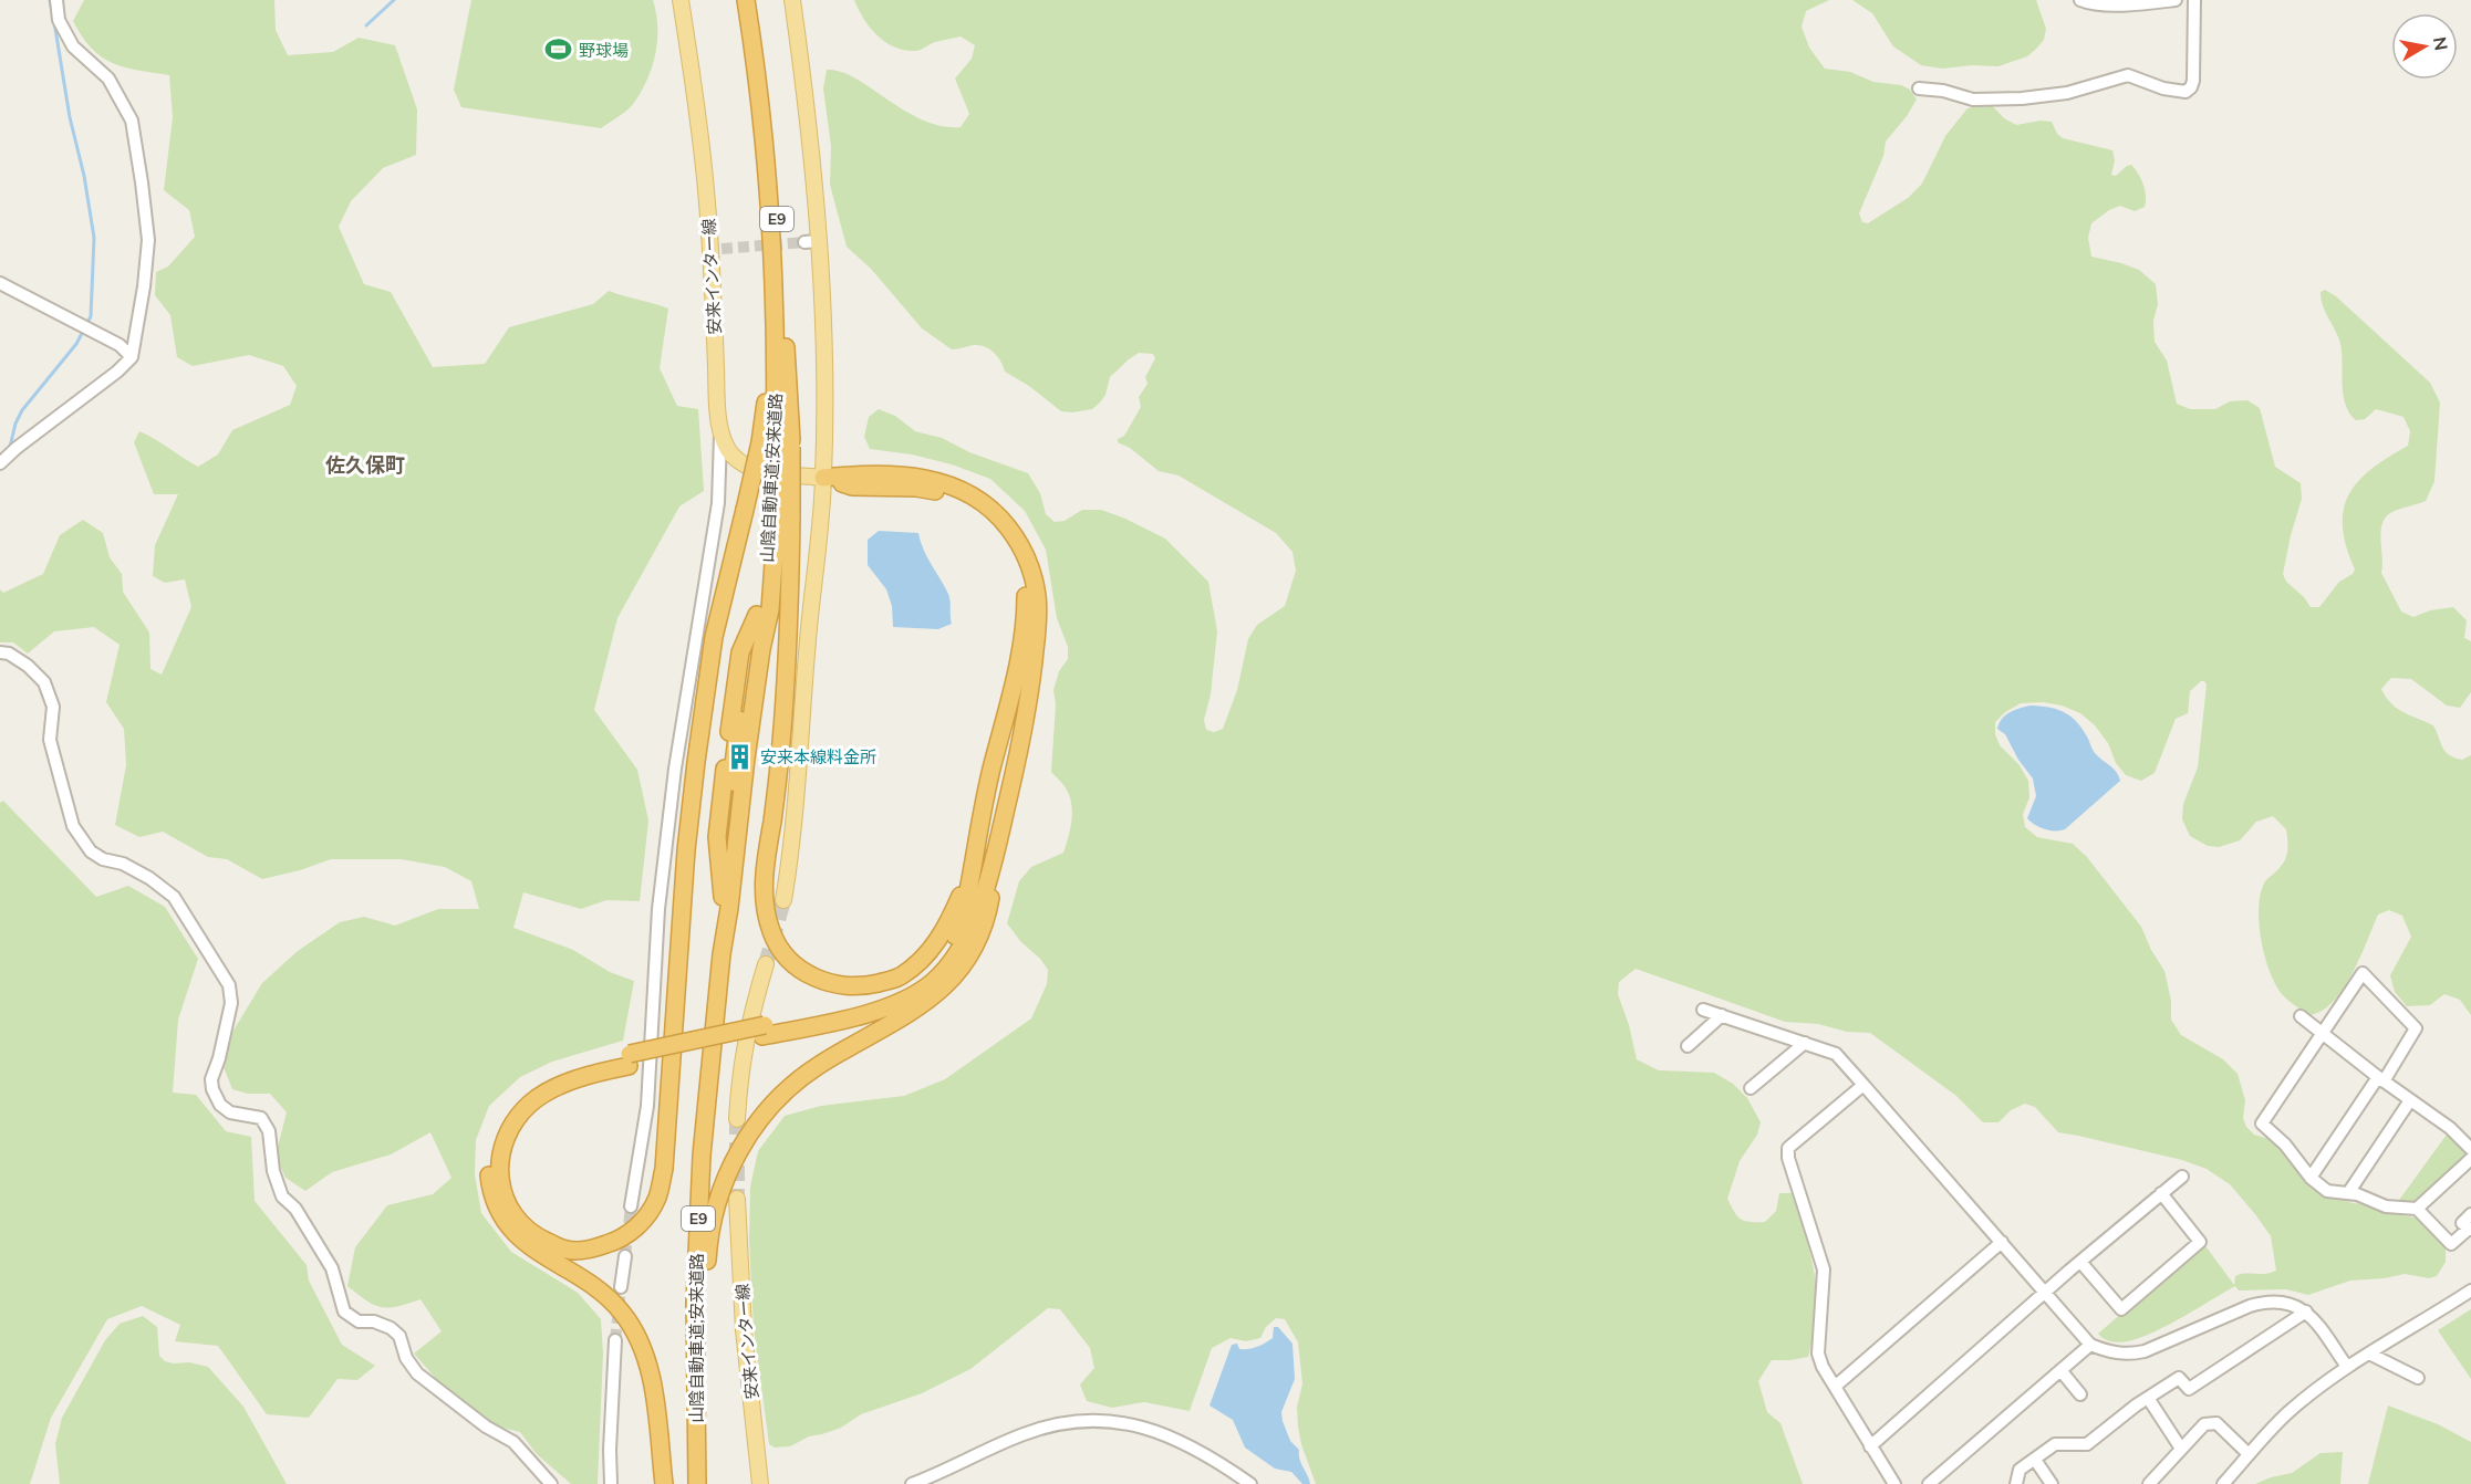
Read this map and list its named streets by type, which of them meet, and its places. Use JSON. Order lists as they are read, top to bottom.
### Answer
{
  "streets": {
    "highway": ["E9", "山陰自動車道;安来道路"],
    "main road": ["安来インター線"]
  },
  "crossings": [
    ["E9", "山陰自動車道;安来道路"]
  ],
  "districts": ["佐久保町"],
  "places": {
    "sports": ["野球場"],
    "building": ["安来本線料金所"]
  },
  "north": "right"
}
